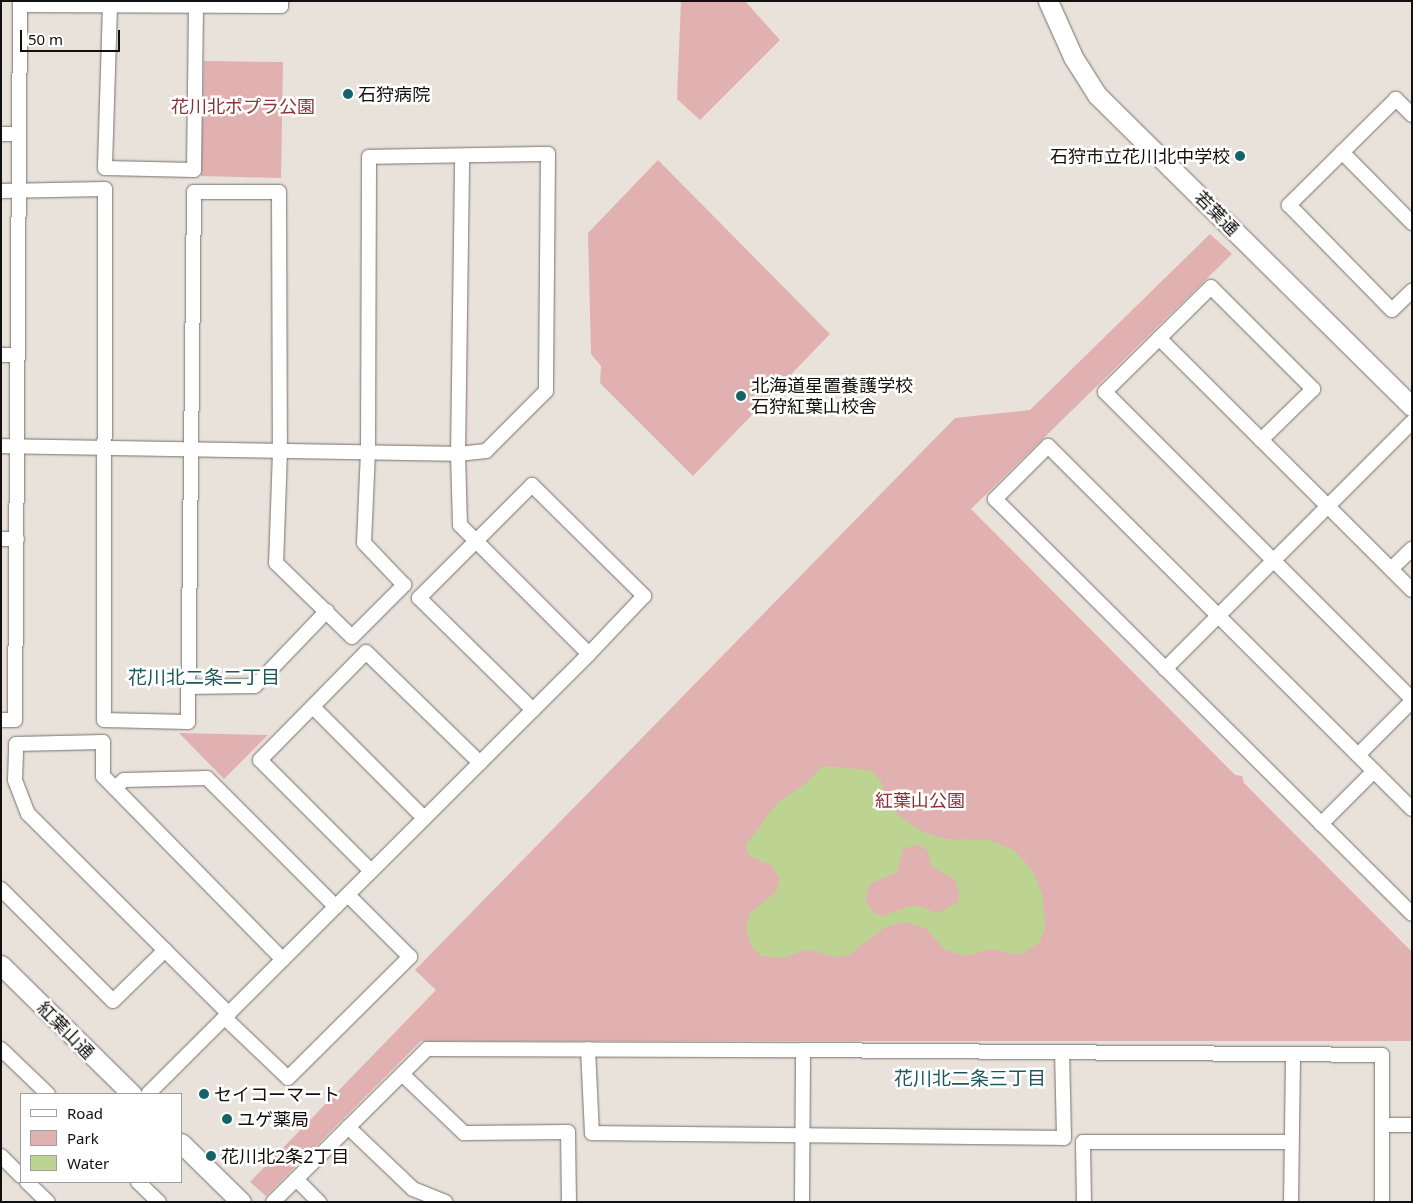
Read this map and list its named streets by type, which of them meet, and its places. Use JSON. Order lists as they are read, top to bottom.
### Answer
{
  "streets": {
    "street": ["若葉通", "紅葉山通"]
  },
  "districts": ["花川北二条二丁目", "花川北二条三丁目"],
  "parks": ["花川北ポプラ公園", "紅葉山公園"],
  "places": [
    "石狩病院",
    "石狩市立花川北中学校",
    "北海道星置養護学校 石狩紅葉山校舎",
    "セイコーマート",
    "ユゲ薬局",
    "花川北2条2丁目"
  ],
  "legend": ["Road", "Park", "Water"],
  "scale_bar": "50 m"
}
